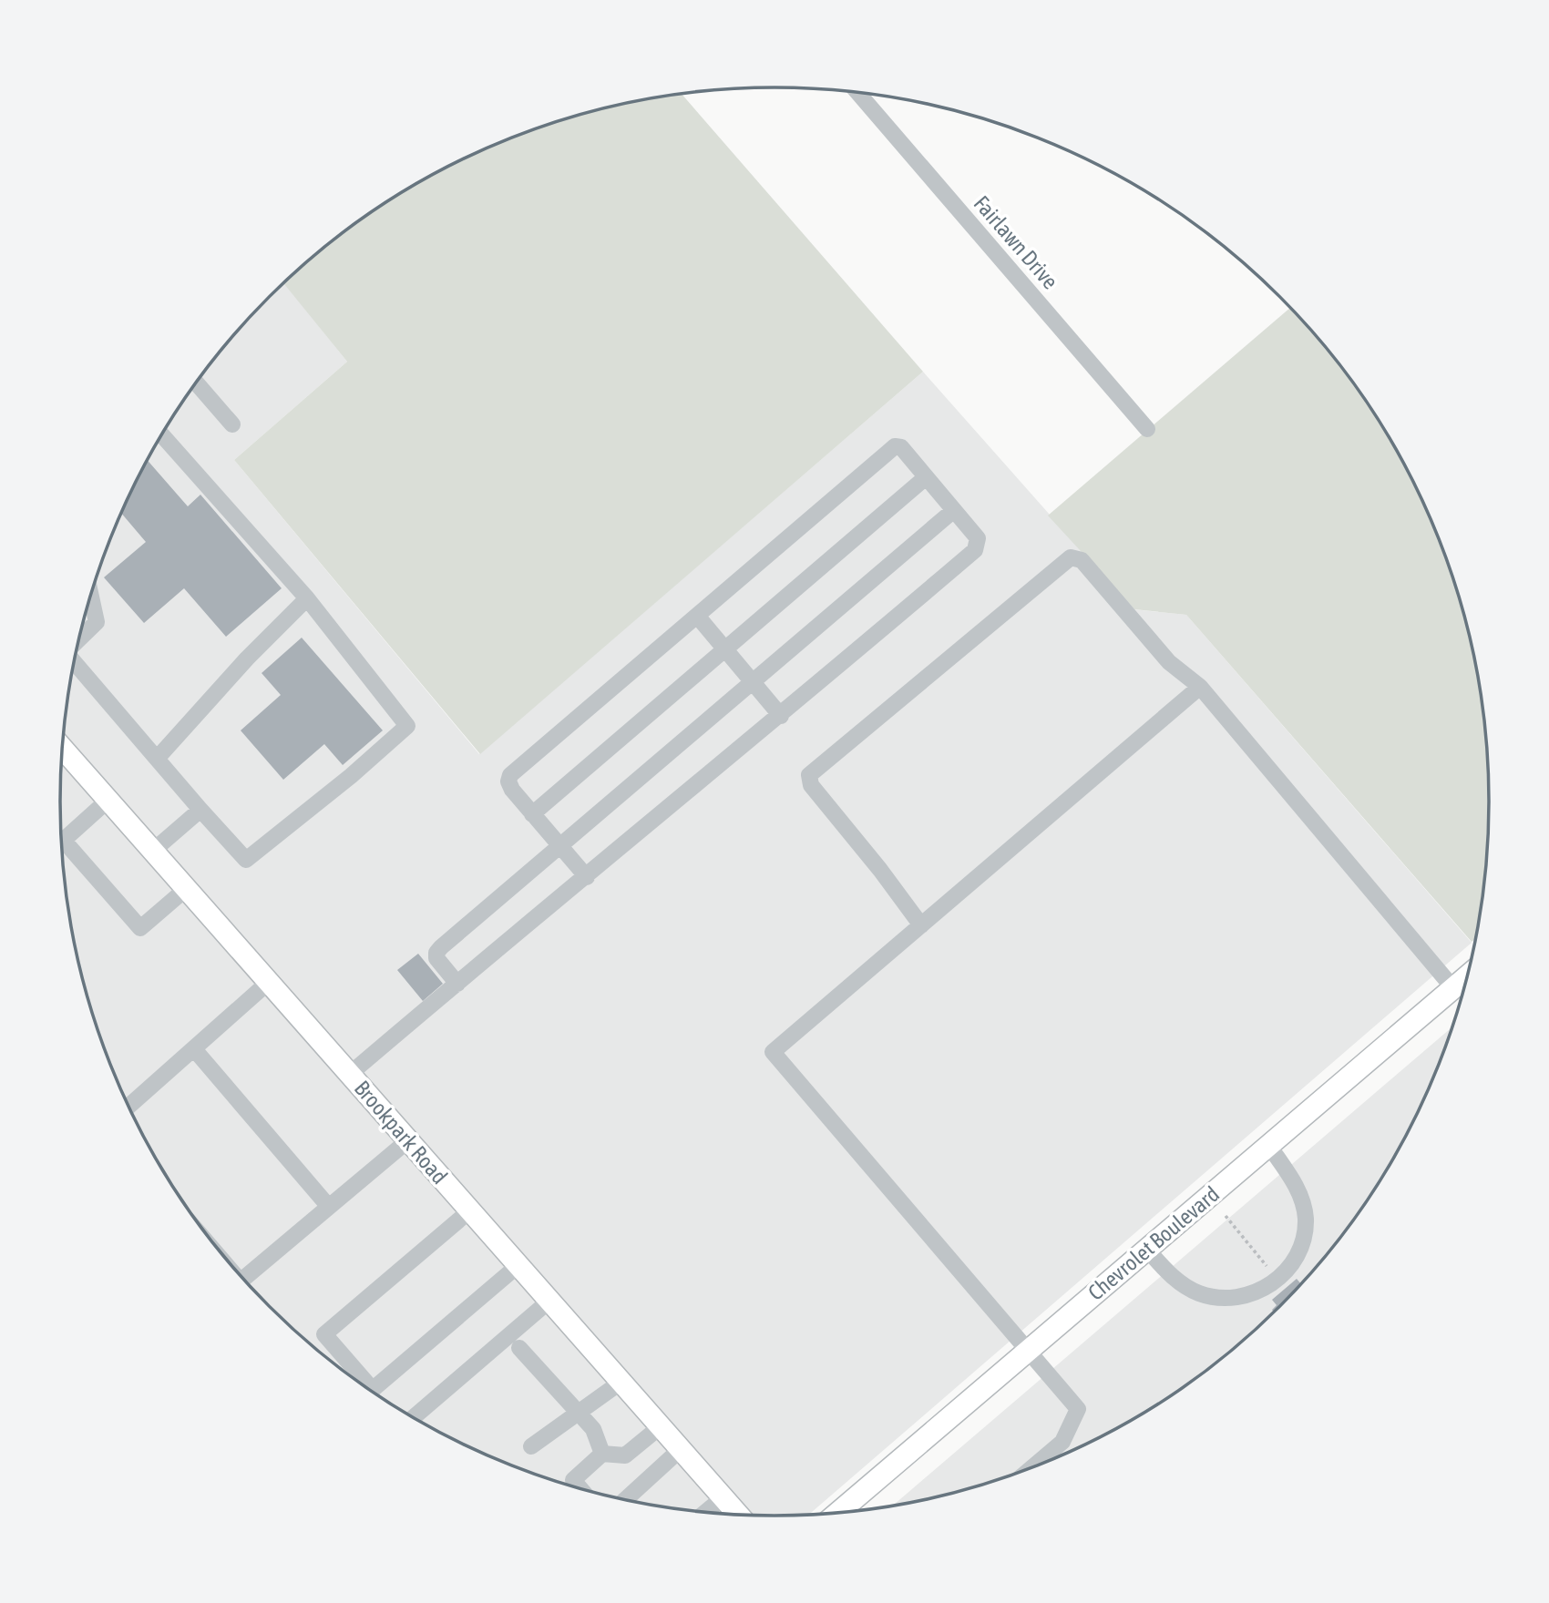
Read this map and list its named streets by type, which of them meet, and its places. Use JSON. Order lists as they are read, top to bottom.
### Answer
{
  "streets": {
    "main road": ["Brookpark Road", "Chevrolet Boulevard"],
    "street": ["Fairlawn Drive"]
  }
}
